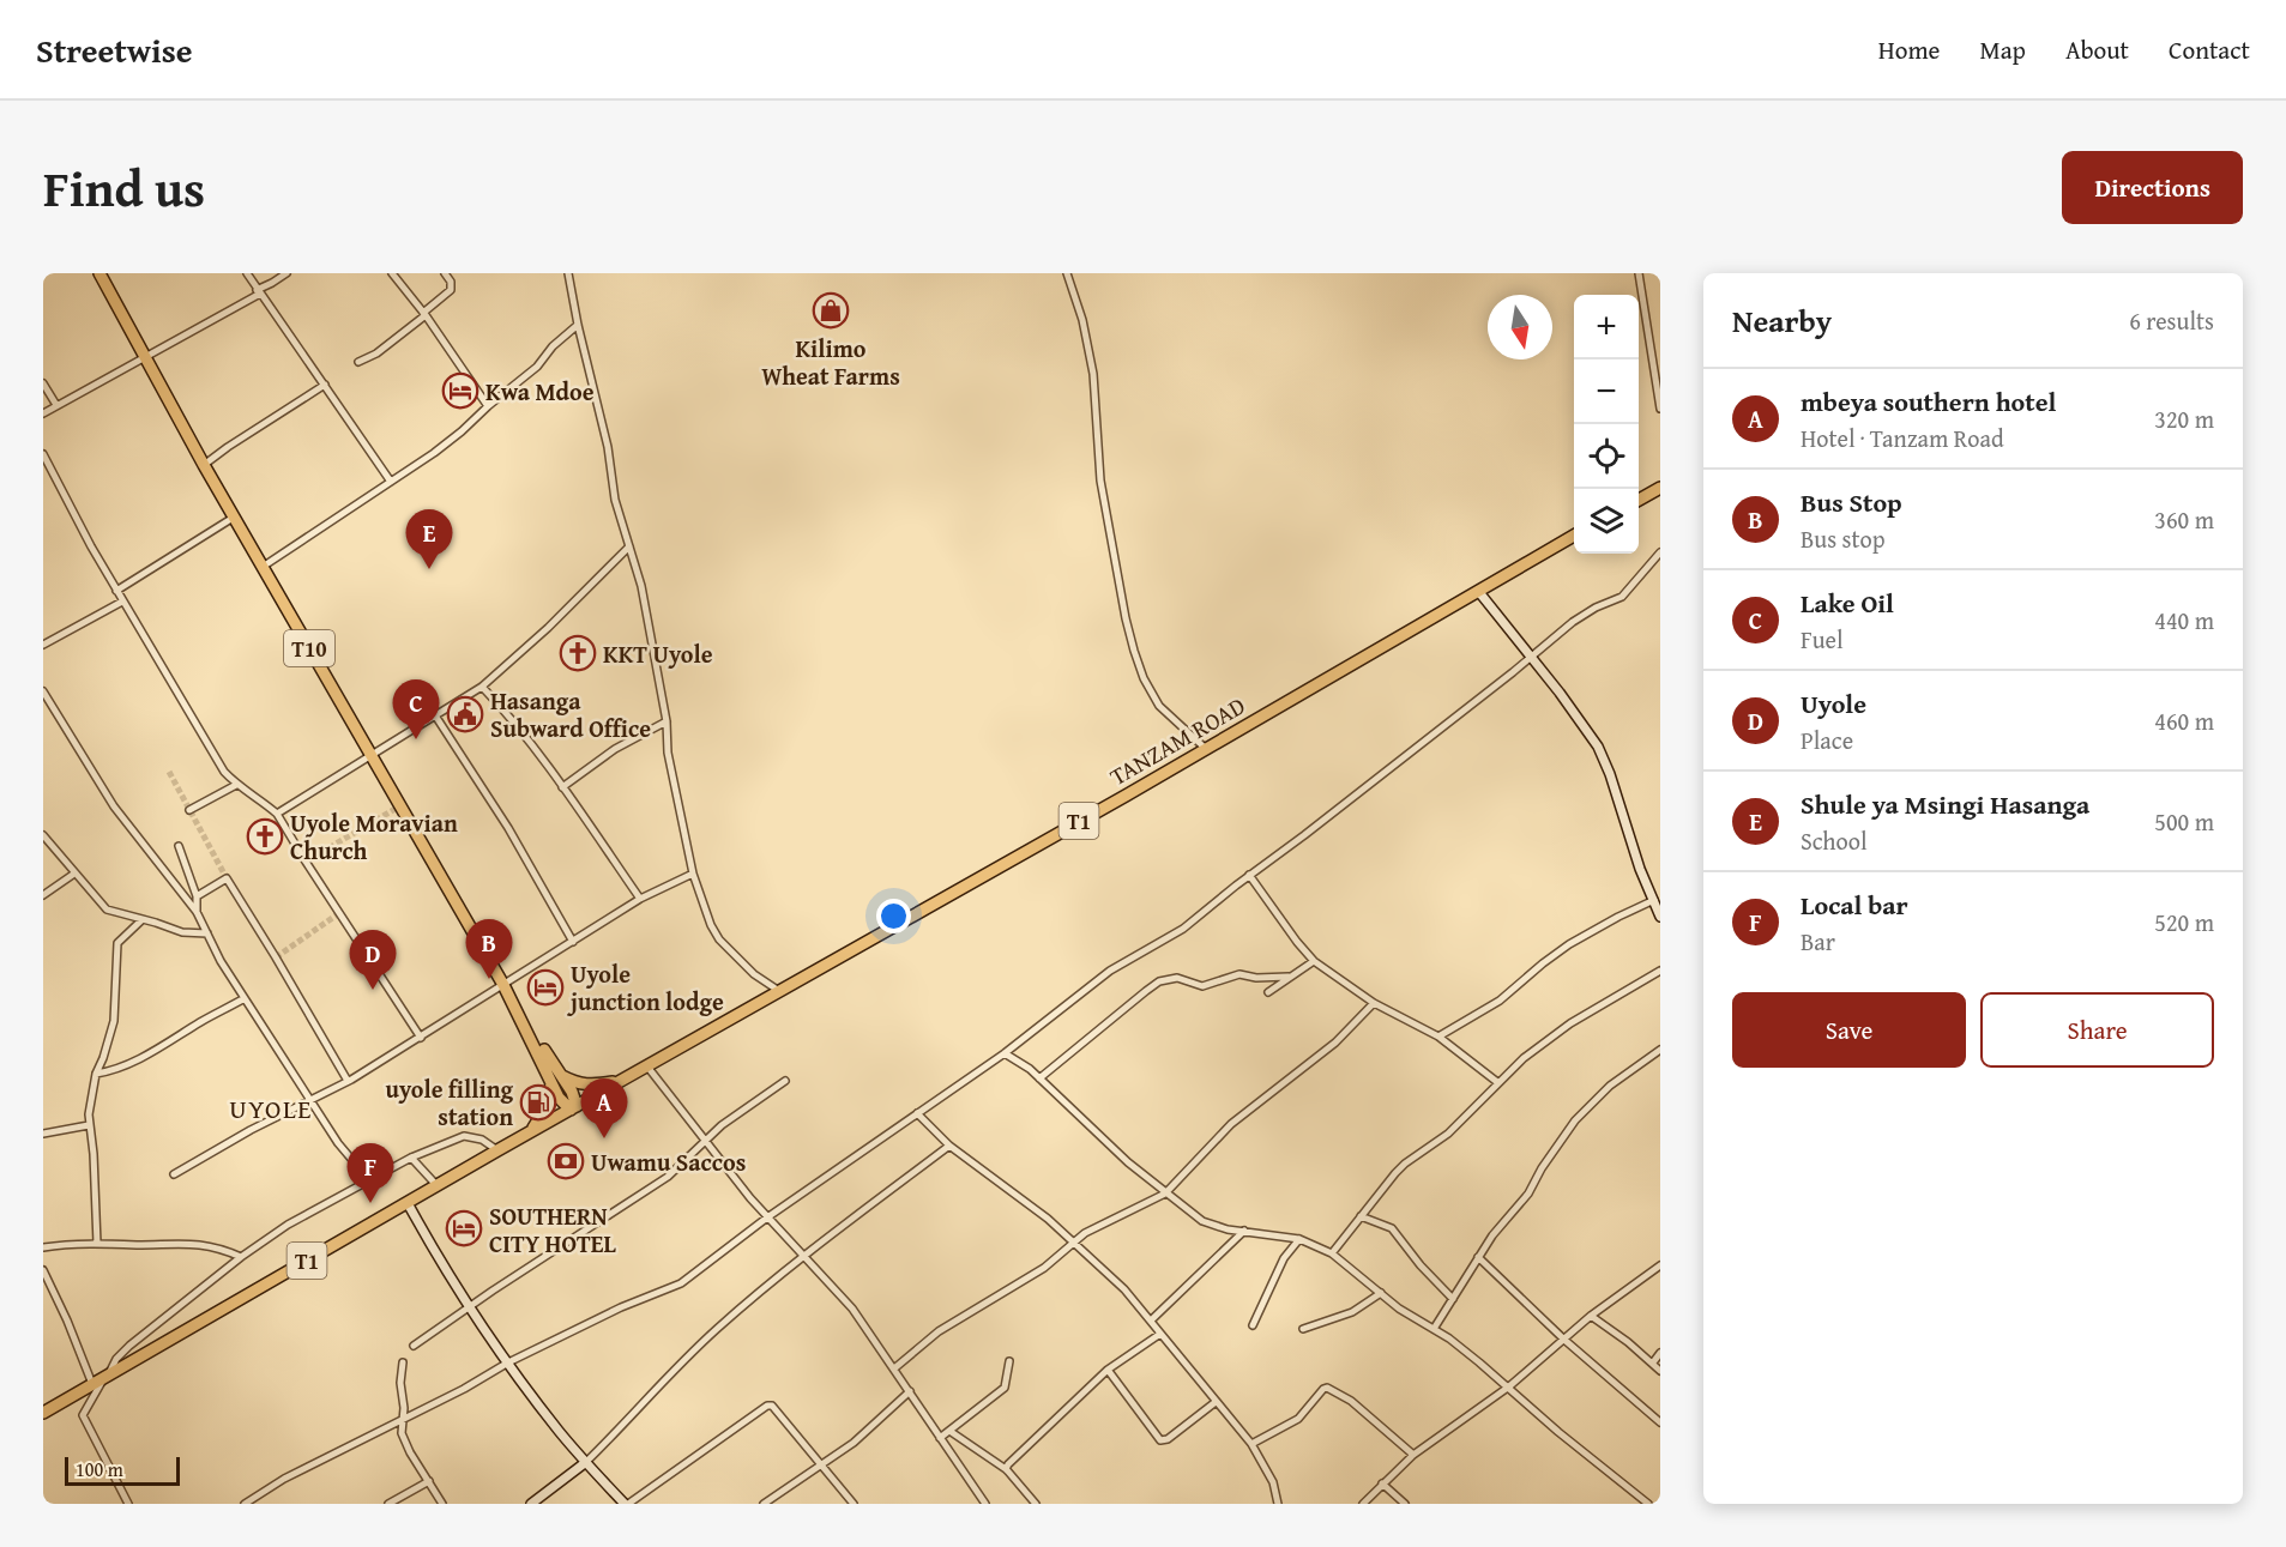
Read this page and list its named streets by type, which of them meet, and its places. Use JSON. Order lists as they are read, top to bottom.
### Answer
{
  "streets": {
    "highway": ["T10", "TANZAM ROAD", "T1"]
  },
  "crossings": [
    ["T10", "TANZAM ROAD"],
    ["T10", "T1"],
    ["TANZAM ROAD", "T1"]
  ],
  "districts": ["UYOLE"],
  "places": {
    "shop": ["Kilimo Wheat Farms"],
    "hotel": ["Kwa Mdoe", "Uyole junction lodge", "SOUTHERN CITY HOTEL"],
    "church": ["KKT Uyole", "Uyole Moravian Church"],
    "public building": ["Hasanga Subward Office"],
    "fuel station": ["uyole filling station"],
    "bank": ["Uwamu Saccos"]
  },
  "scale_bar": "100 m",
  "north": "bottom",
  "page": {
    "header": "Streetwise",
    "nav": [
      "Home",
      "Map",
      "About",
      "Contact"
    ],
    "title": "Find us",
    "buttons": [
      "Directions",
      ["Save", "Share"]
    ],
    "heading": ["Nearby", "6 results"],
    "map_buttons": ["+", "−"],
    "list": [
      {
        "mark": "A",
        "name": "mbeya southern hotel",
        "note": "Hotel · Tanzam Road",
        "value": "320 m"
      },
      {
        "mark": "B",
        "name": "Bus Stop",
        "note": "Bus stop",
        "value": "360 m"
      },
      {
        "mark": "C",
        "name": "Lake Oil",
        "note": "Fuel",
        "value": "440 m"
      },
      {
        "mark": "D",
        "name": "Uyole",
        "note": "Place",
        "value": "460 m"
      },
      {
        "mark": "E",
        "name": "Shule ya Msingi Hasanga",
        "note": "School",
        "value": "500 m"
      },
      {
        "mark": "F",
        "name": "Local bar",
        "note": "Bar",
        "value": "520 m"
      }
    ],
    "pins": [
      "E",
      "C",
      "B",
      "D",
      "A",
      "F"
    ],
    "scale": "100 m"
  }
}
